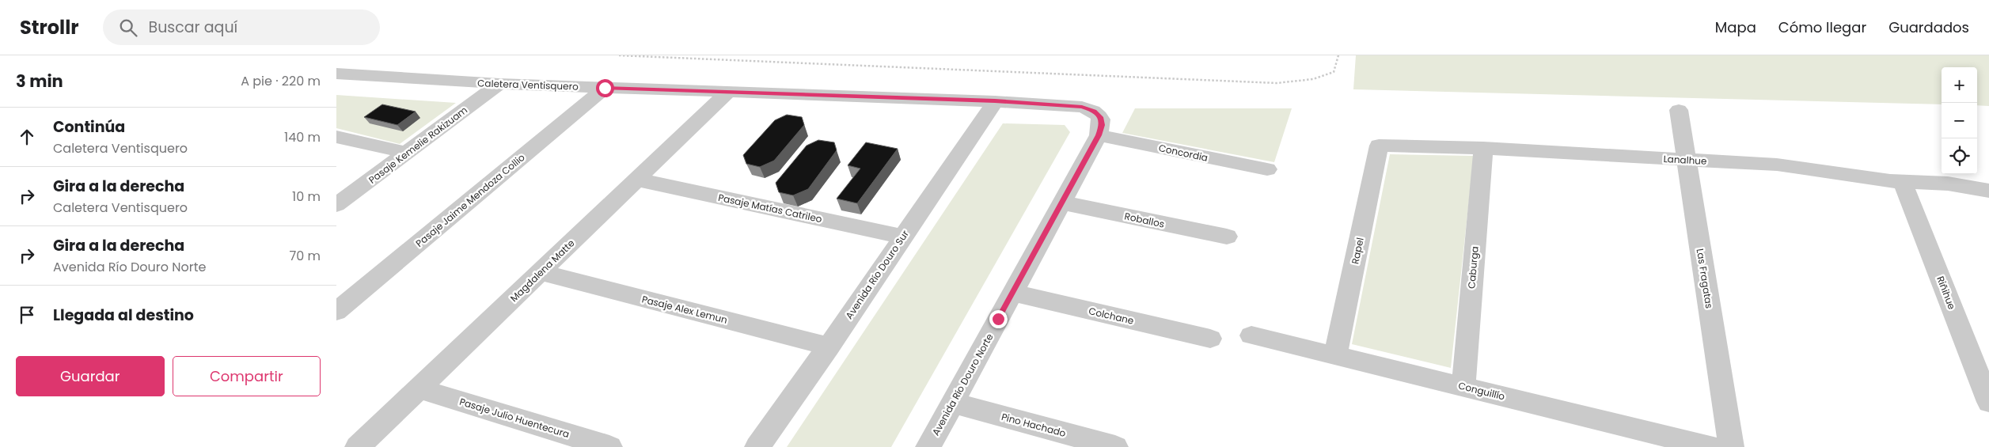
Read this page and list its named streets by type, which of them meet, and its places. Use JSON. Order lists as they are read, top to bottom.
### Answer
{
  "streets": {
    "street": [
      "Caletera Ventisquero",
      "Pasaje Kemelie Rakizuam",
      "Concordia",
      "Lanalhue",
      "Pasaje Jaime Mendoza Collio",
      "Pasaje Matías Catrileo",
      "Roballos",
      "Rapel",
      "Caburga",
      "Magdalena Matte",
      "Avenida Río Douro Sur",
      "Las Fragatas",
      "Riñihue",
      "Pasaje Alex Lemun",
      "Colchane",
      "Avenida Río Douro Norte",
      "Conguillío",
      "Pasaje Julio Huentecura",
      "Pino Hachado"
    ]
  },
  "crossings": [
    ["Caletera Ventisquero", "Pasaje Kemelie Rakizuam"],
    ["Caletera Ventisquero", "Concordia"],
    ["Caletera Ventisquero", "Pasaje Jaime Mendoza Collio"],
    ["Caletera Ventisquero", "Magdalena Matte"],
    ["Caletera Ventisquero", "Avenida Río Douro Sur"],
    ["Caletera Ventisquero", "Avenida Río Douro Norte"],
    ["Concordia", "Avenida Río Douro Norte"],
    ["Lanalhue", "Rapel"],
    ["Lanalhue", "Caburga"],
    ["Lanalhue", "Las Fragatas"],
    ["Lanalhue", "Riñihue"],
    ["Pasaje Matías Catrileo", "Magdalena Matte"],
    ["Pasaje Matías Catrileo", "Avenida Río Douro Sur"],
    ["Roballos", "Avenida Río Douro Norte"],
    ["Rapel", "Conguillío"],
    ["Caburga", "Conguillío"],
    ["Magdalena Matte", "Pasaje Alex Lemun"],
    ["Magdalena Matte", "Pasaje Julio Huentecura"],
    ["Avenida Río Douro Sur", "Pasaje Alex Lemun"],
    ["Colchane", "Avenida Río Douro Norte"],
    ["Avenida Río Douro Norte", "Pino Hachado"]
  ],
  "page": {
    "header": "Strollr",
    "search": "Buscar aquí",
    "nav": ["Mapa", "Cómo llegar", "Guardados"],
    "heading": ["3 min", "A pie · 220 m"],
    "map_buttons": ["+", "−"],
    "list": [
      ["Continúa", "Caletera Ventisquero", "140 m"],
      ["Gira a la derecha", "Caletera Ventisquero", "10 m"],
      ["Gira a la derecha", "Avenida Río Douro Norte", "70 m"],
      "Llegada al destino"
    ],
    "buttons": ["Guardar", "Compartir"]
  }
}
